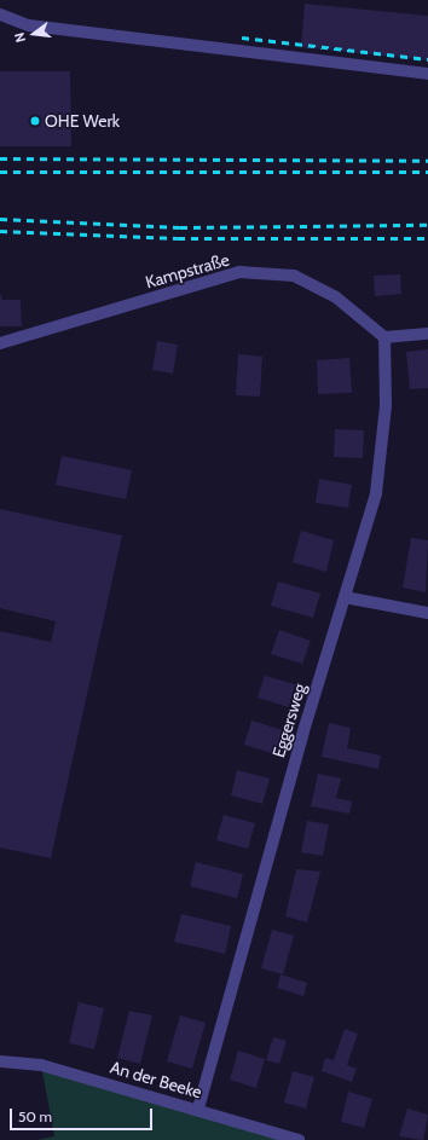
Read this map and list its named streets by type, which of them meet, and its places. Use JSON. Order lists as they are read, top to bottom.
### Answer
{
  "streets": {
    "street": ["Kampstraße", "Eggersweg", "An der Beeke"]
  },
  "crossings": [
    ["Kampstraße", "Eggersweg"],
    ["Eggersweg", "An der Beeke"]
  ],
  "places": ["OHE Werk"],
  "scale_bar": "50 m",
  "north": "left"
}
